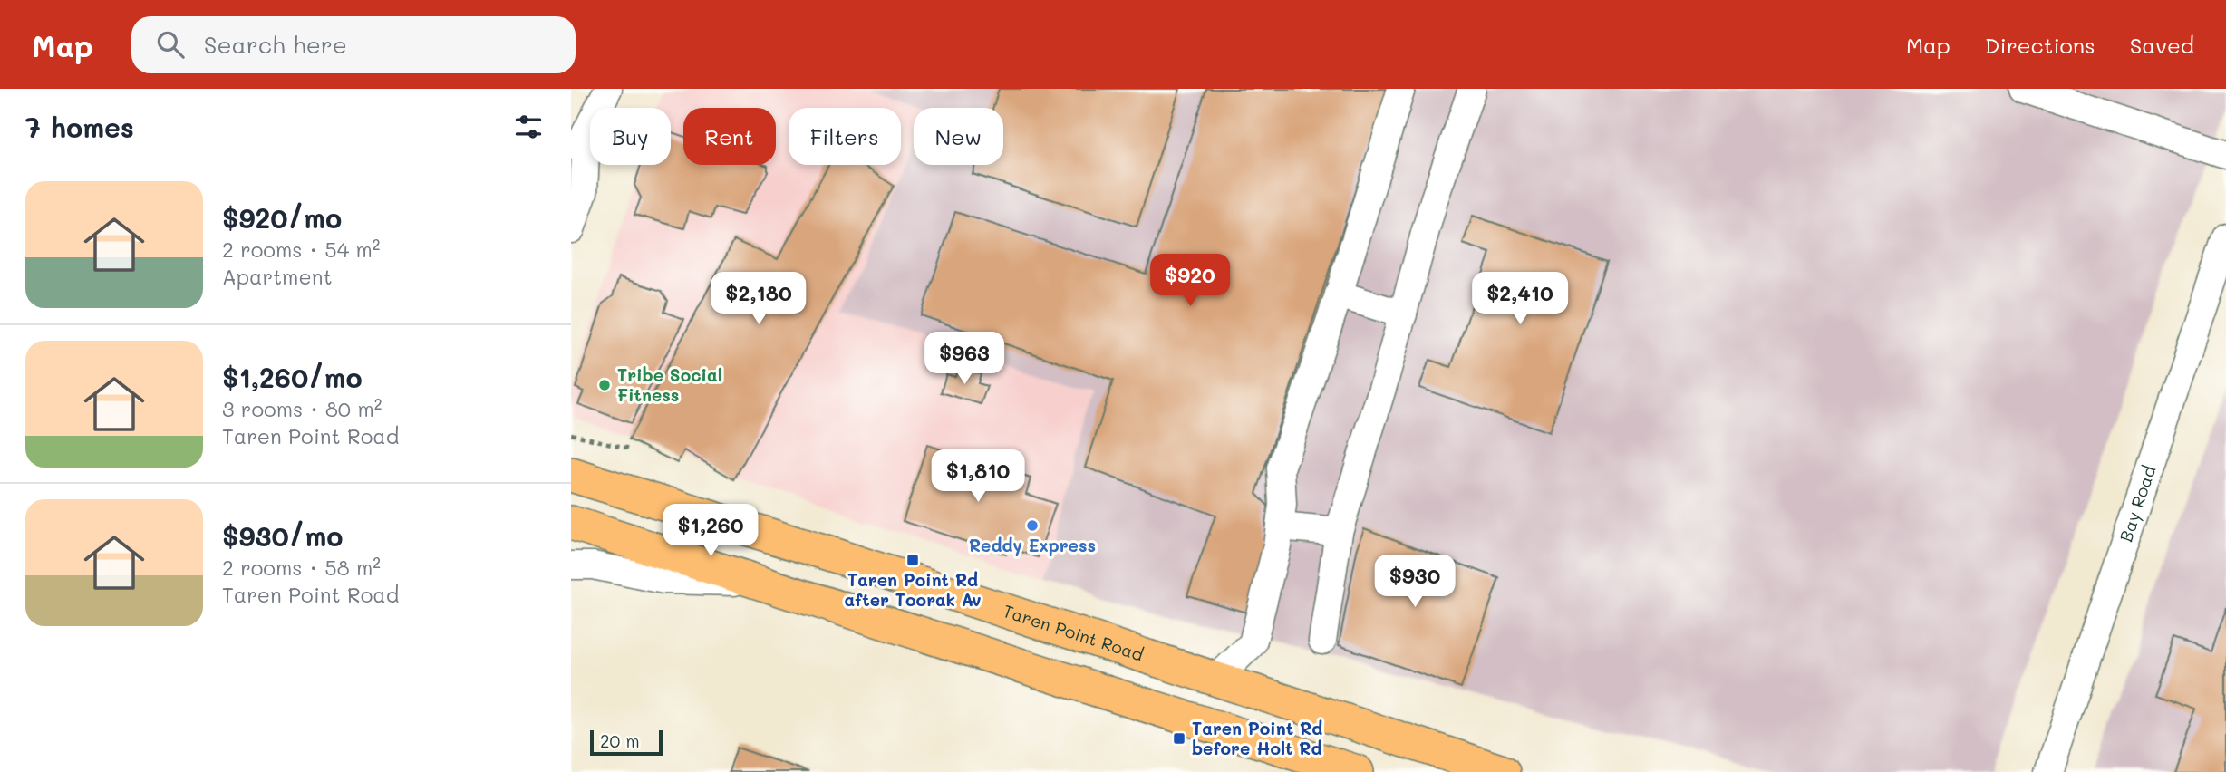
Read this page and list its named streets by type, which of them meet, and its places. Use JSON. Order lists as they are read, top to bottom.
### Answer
{
  "streets": {
    "main road": ["Taren Point Road"],
    "street": ["Bay Road"]
  },
  "places": {
    "other": ["Tribe Social Fitness", "Reddy Express"],
    "transit": ["Taren Point Rd after Toorak Av", "Taren Point Rd before Holt Rd"]
  },
  "scale_bar": "20 m",
  "page": {
    "header": "Map",
    "search": "Search here",
    "nav": ["Map", "Directions", "Saved"],
    "heading": "7 homes",
    "chip": [
      "Buy",
      "Rent",
      "Filters",
      "New"
    ],
    "list": [
      {
        "name": "$920/mo",
        "note": "2 rooms · 54 m² · Apartment"
      },
      {
        "name": "$1,260/mo",
        "note": "3 rooms · 80 m² · Taren Point Road"
      },
      {
        "name": "$930/mo",
        "note": "2 rooms · 58 m² · Taren Point Road"
      }
    ],
    "price": [
      "$920",
      "$2,180",
      "$2,410",
      "$963",
      "$1,810",
      "$1,260",
      "$930"
    ],
    "scale": "20 m"
  }
}
